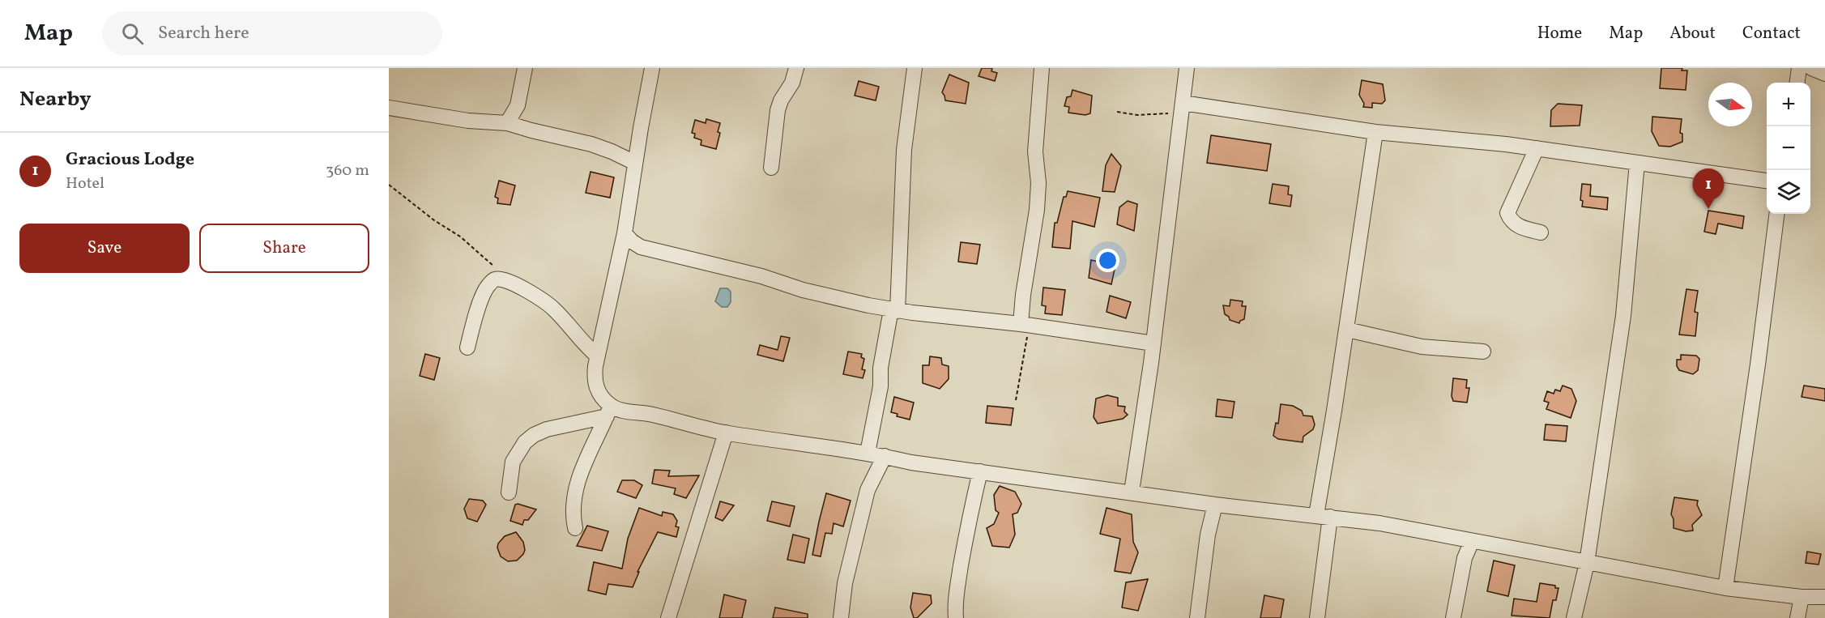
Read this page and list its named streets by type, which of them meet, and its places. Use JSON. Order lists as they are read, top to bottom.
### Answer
{
  "north": "right",
  "page": {
    "header": "Map",
    "search": "Search here",
    "nav": [
      "Home",
      "Map",
      "About",
      "Contact"
    ],
    "heading": "Nearby",
    "map_buttons": ["+", "−"],
    "list": [
      {
        "mark": "1",
        "name": "Gracious Lodge",
        "note": "Hotel",
        "value": "360 m"
      }
    ],
    "pins": "1",
    "buttons": ["Save", "Share"]
  }
}
